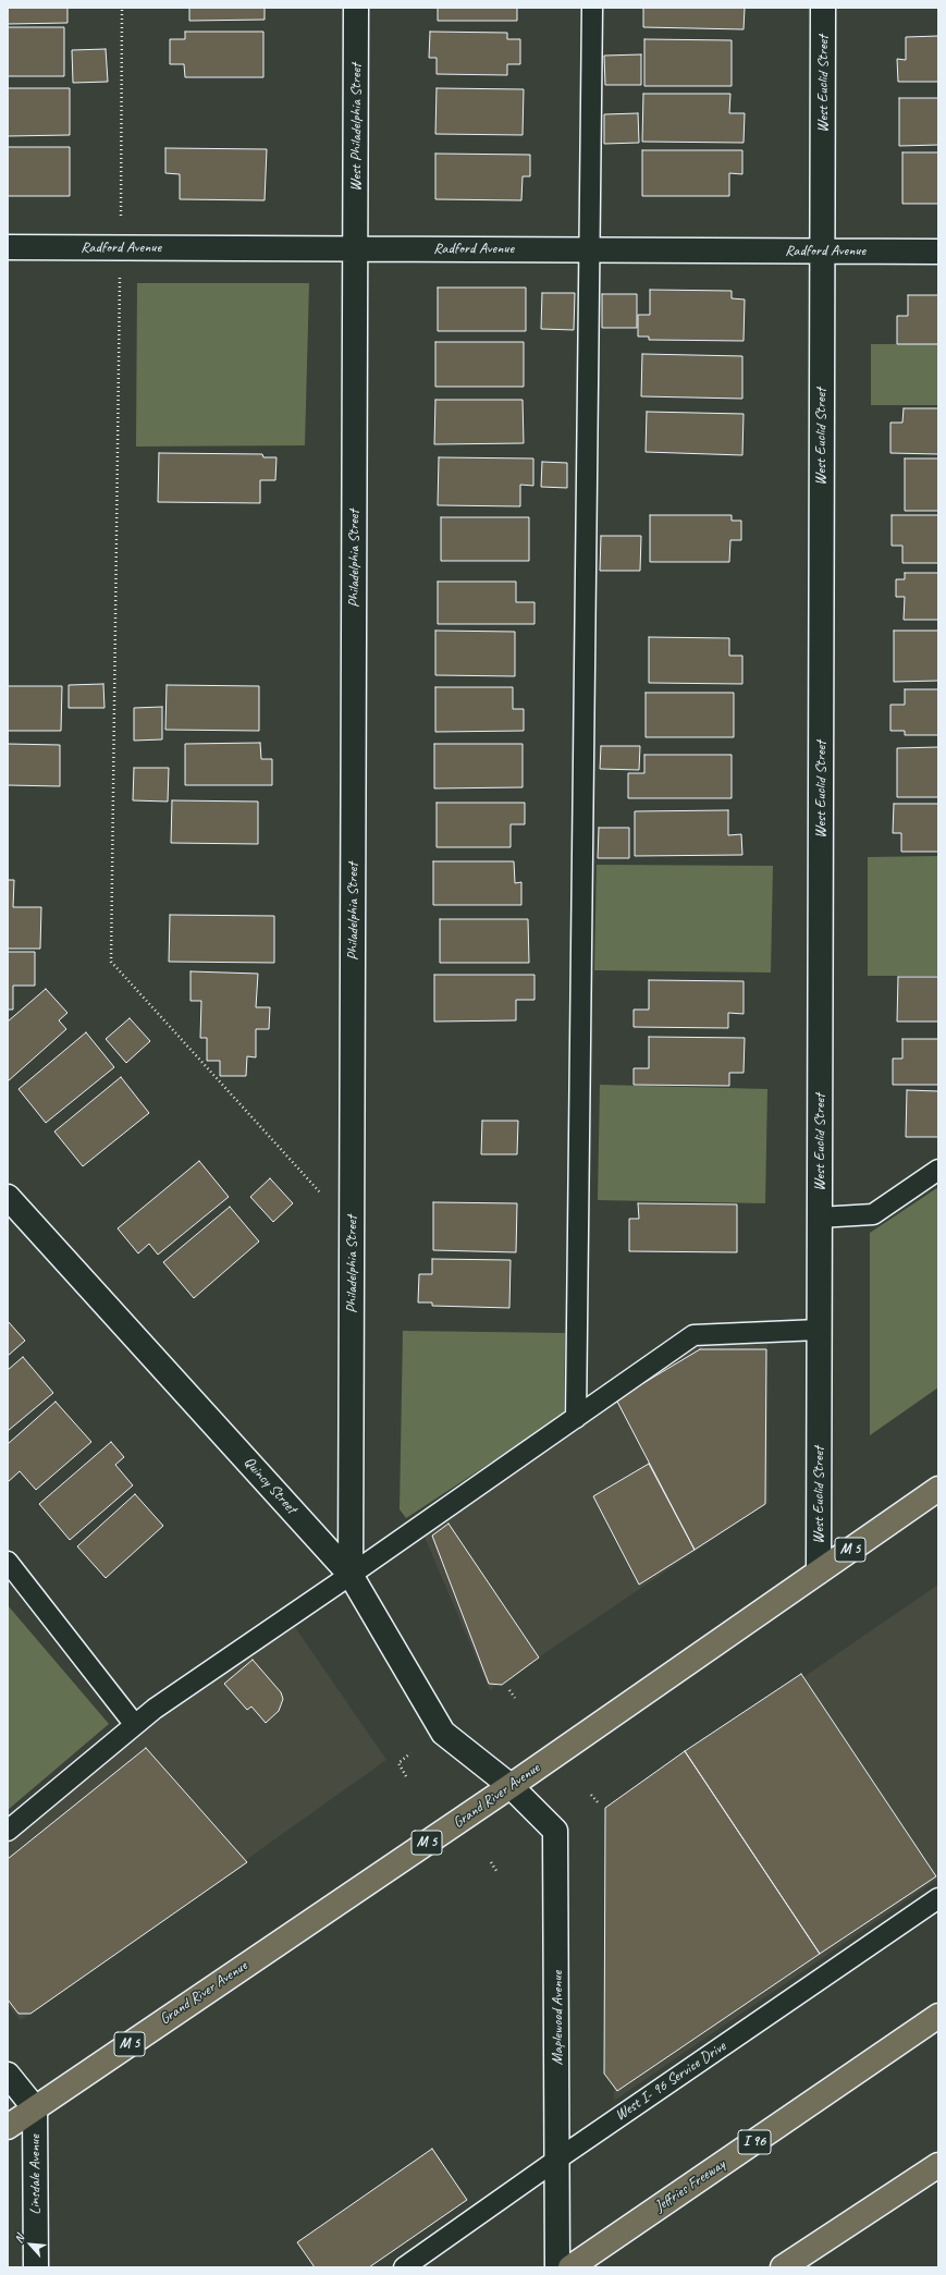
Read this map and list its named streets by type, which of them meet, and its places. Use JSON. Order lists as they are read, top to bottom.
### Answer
{
  "streets": {
    "main road": [
      "M 5",
      "Grand River Avenue",
      "I 96",
      "Jeffries Freeway"
    ],
    "street": [
      "West Euclid Street",
      "West Philadelphia Street",
      "Radford Avenue",
      "Philadelphia Street",
      "Quincy Street",
      "Maplewood Avenue",
      "Linsdale Avenue"
    ],
    "lane": ["West I- 96 Service Drive"]
  },
  "crossings": [
    ["West Euclid Street", "Radford Avenue"],
    ["West Euclid Street", "Grand River Avenue"],
    ["West Philadelphia Street", "Radford Avenue"],
    ["West Philadelphia Street", "Philadelphia Street"],
    ["Radford Avenue", "Philadelphia Street"],
    ["Philadelphia Street", "Quincy Street"],
    ["Quincy Street", "Grand River Avenue"],
    ["Quincy Street", "Maplewood Avenue"],
    ["Grand River Avenue", "Maplewood Avenue"],
    ["Grand River Avenue", "Linsdale Avenue"],
    ["Maplewood Avenue", "West I- 96 Service Drive"]
  ],
  "north": "top left"
}
